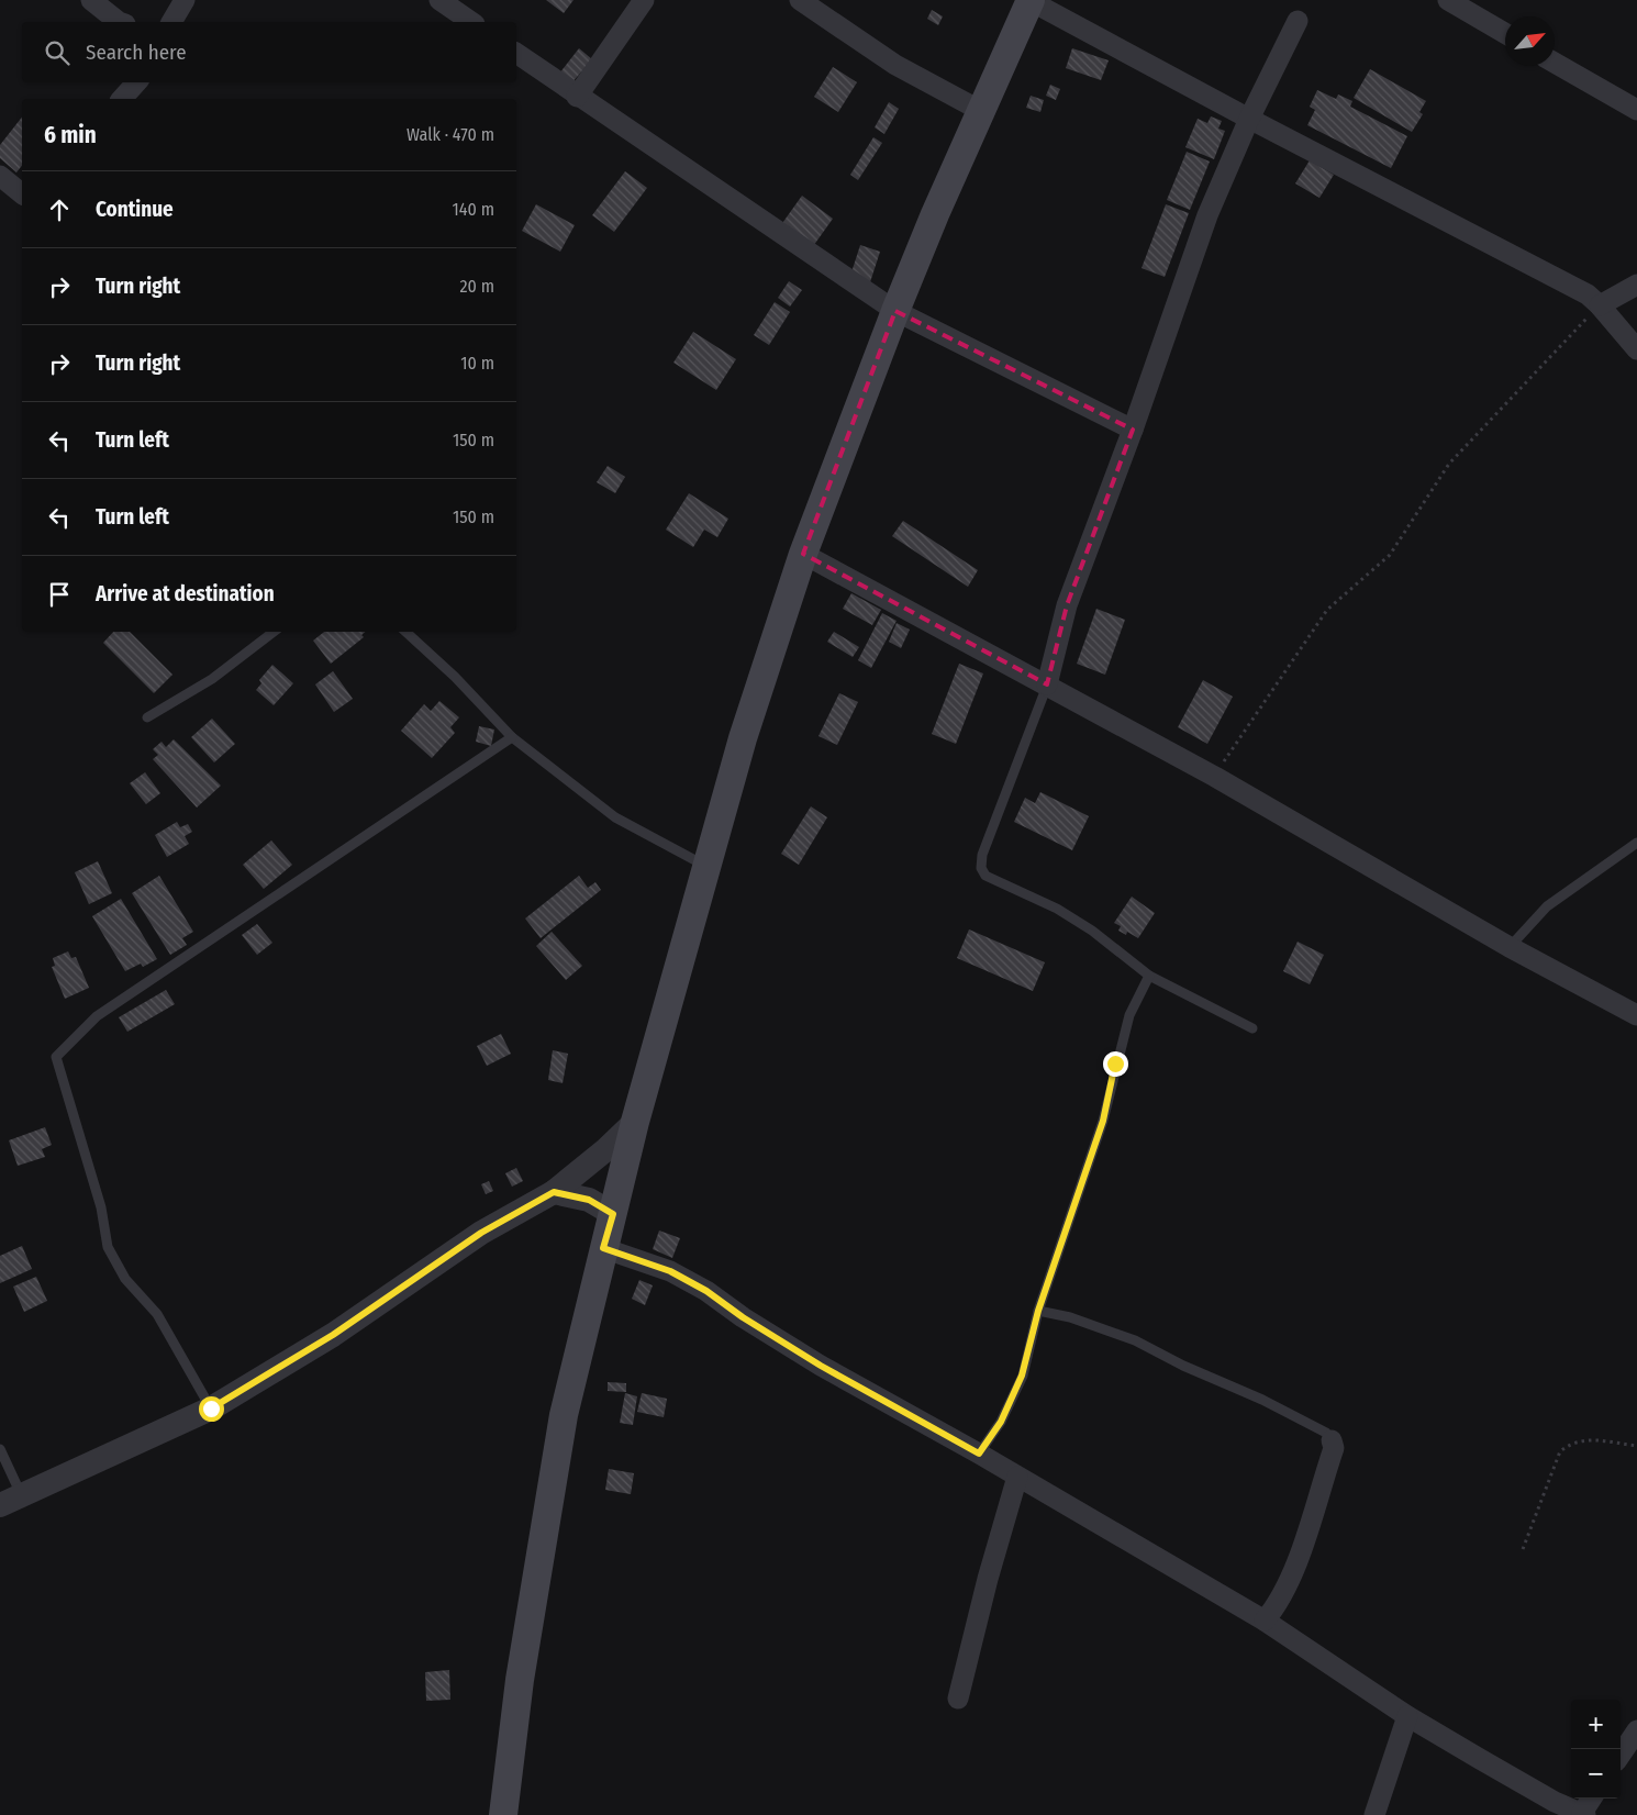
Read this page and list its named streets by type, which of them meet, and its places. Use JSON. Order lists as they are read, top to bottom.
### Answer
{
  "north": "top right",
  "page": {
    "search": "Search here",
    "heading": ["6 min", "Walk · 470 m"],
    "list": [
      ["Continue", "140 m"],
      ["Turn right", "20 m"],
      ["Turn right", "10 m"],
      ["Turn left", "150 m"],
      ["Turn left", "150 m"],
      "Arrive at destination"
    ],
    "map_buttons": ["+", "−"]
  }
}
